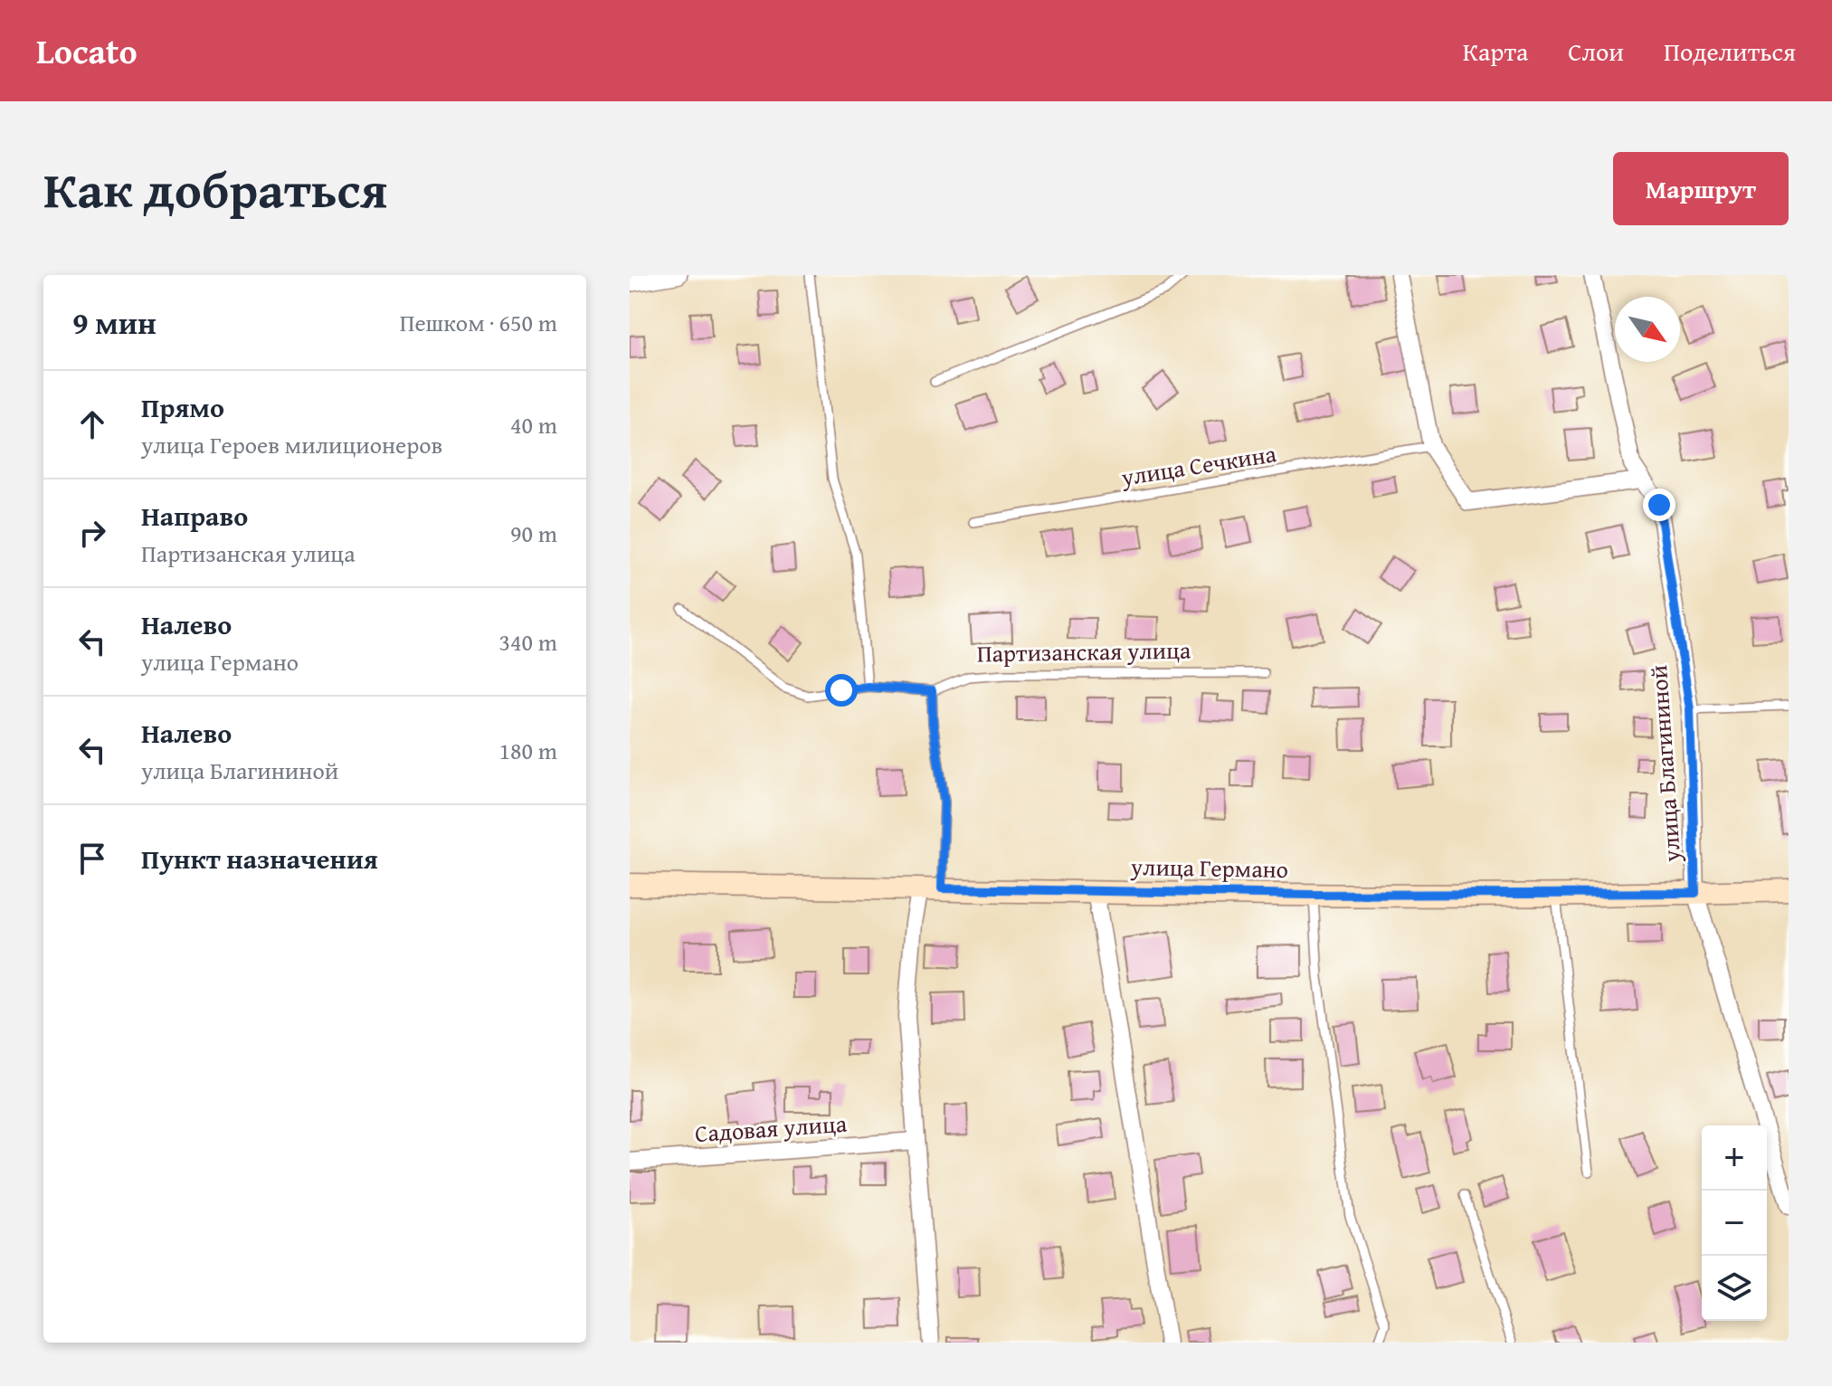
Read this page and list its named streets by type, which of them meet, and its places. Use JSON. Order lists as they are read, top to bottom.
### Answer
{
  "streets": {
    "main road": ["улица Германо"],
    "street": ["улица Благининой", "Садовая улица"],
    "lane": ["улица Сечкина", "Партизанская улица"]
  },
  "crossings": [
    ["улица Благининой", "улица Германо"]
  ],
  "north": "bottom right",
  "page": {
    "header": "Locato",
    "nav": ["Карта", "Слои", "Поделиться"],
    "title": "Как добраться",
    "buttons": "Маршрут",
    "heading": ["9 мин", "Пешком · 650 m"],
    "list": [
      ["Прямо", "улица Героев милиционеров", "40 m"],
      ["Направо", "Партизанская улица", "90 m"],
      ["Налево", "улица Германо", "340 m"],
      ["Налево", "улица Благининой", "180 m"],
      "Пункт назначения"
    ],
    "map_buttons": ["+", "−"]
  }
}
